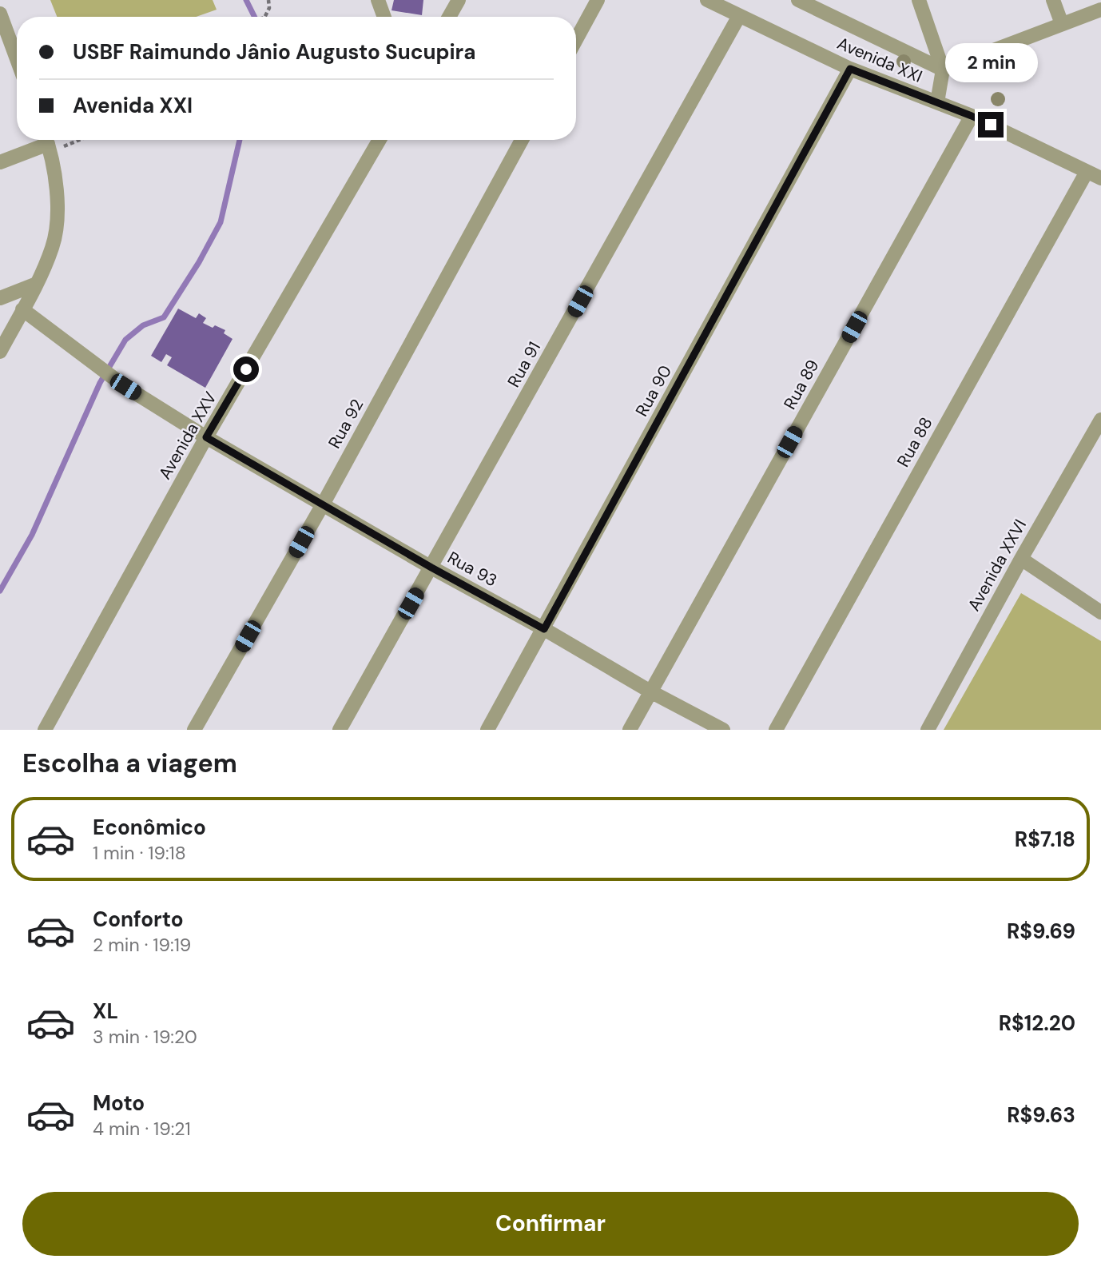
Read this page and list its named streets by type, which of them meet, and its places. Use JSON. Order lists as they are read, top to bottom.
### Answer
{
  "streets": {
    "street": [
      "Avenida XXI",
      "Rua 91",
      "Rua 89",
      "Rua 90",
      "Rua 92",
      "Avenida XXV",
      "Rua 88",
      "Avenida XXVI",
      "Rua 93"
    ]
  },
  "crossings": [
    ["Avenida XXI", "Rua 91"],
    ["Avenida XXI", "Rua 89"],
    ["Avenida XXI", "Rua 90"],
    ["Avenida XXI", "Rua 88"],
    ["Rua 91", "Rua 93"],
    ["Rua 89", "Rua 93"],
    ["Rua 90", "Rua 93"],
    ["Rua 92", "Rua 93"],
    ["Avenida XXV", "Rua 93"]
  ],
  "page": {
    "banner": ["USBF Raimundo Jânio Augusto Sucupira", "Avenida XXI"],
    "bubble": "2 min",
    "heading": "Escolha a viagem",
    "list": [
      {
        "name": "Econômico",
        "note": "1 min · 19:18",
        "value": "R$7.18"
      },
      {
        "name": "Conforto",
        "note": "2 min · 19:19",
        "value": "R$9.69"
      },
      {
        "name": "XL",
        "note": "3 min · 19:20",
        "value": "R$12.20"
      },
      {
        "name": "Moto",
        "note": "4 min · 19:21",
        "value": "R$9.63"
      }
    ],
    "buttons": "Confirmar"
  }
}
